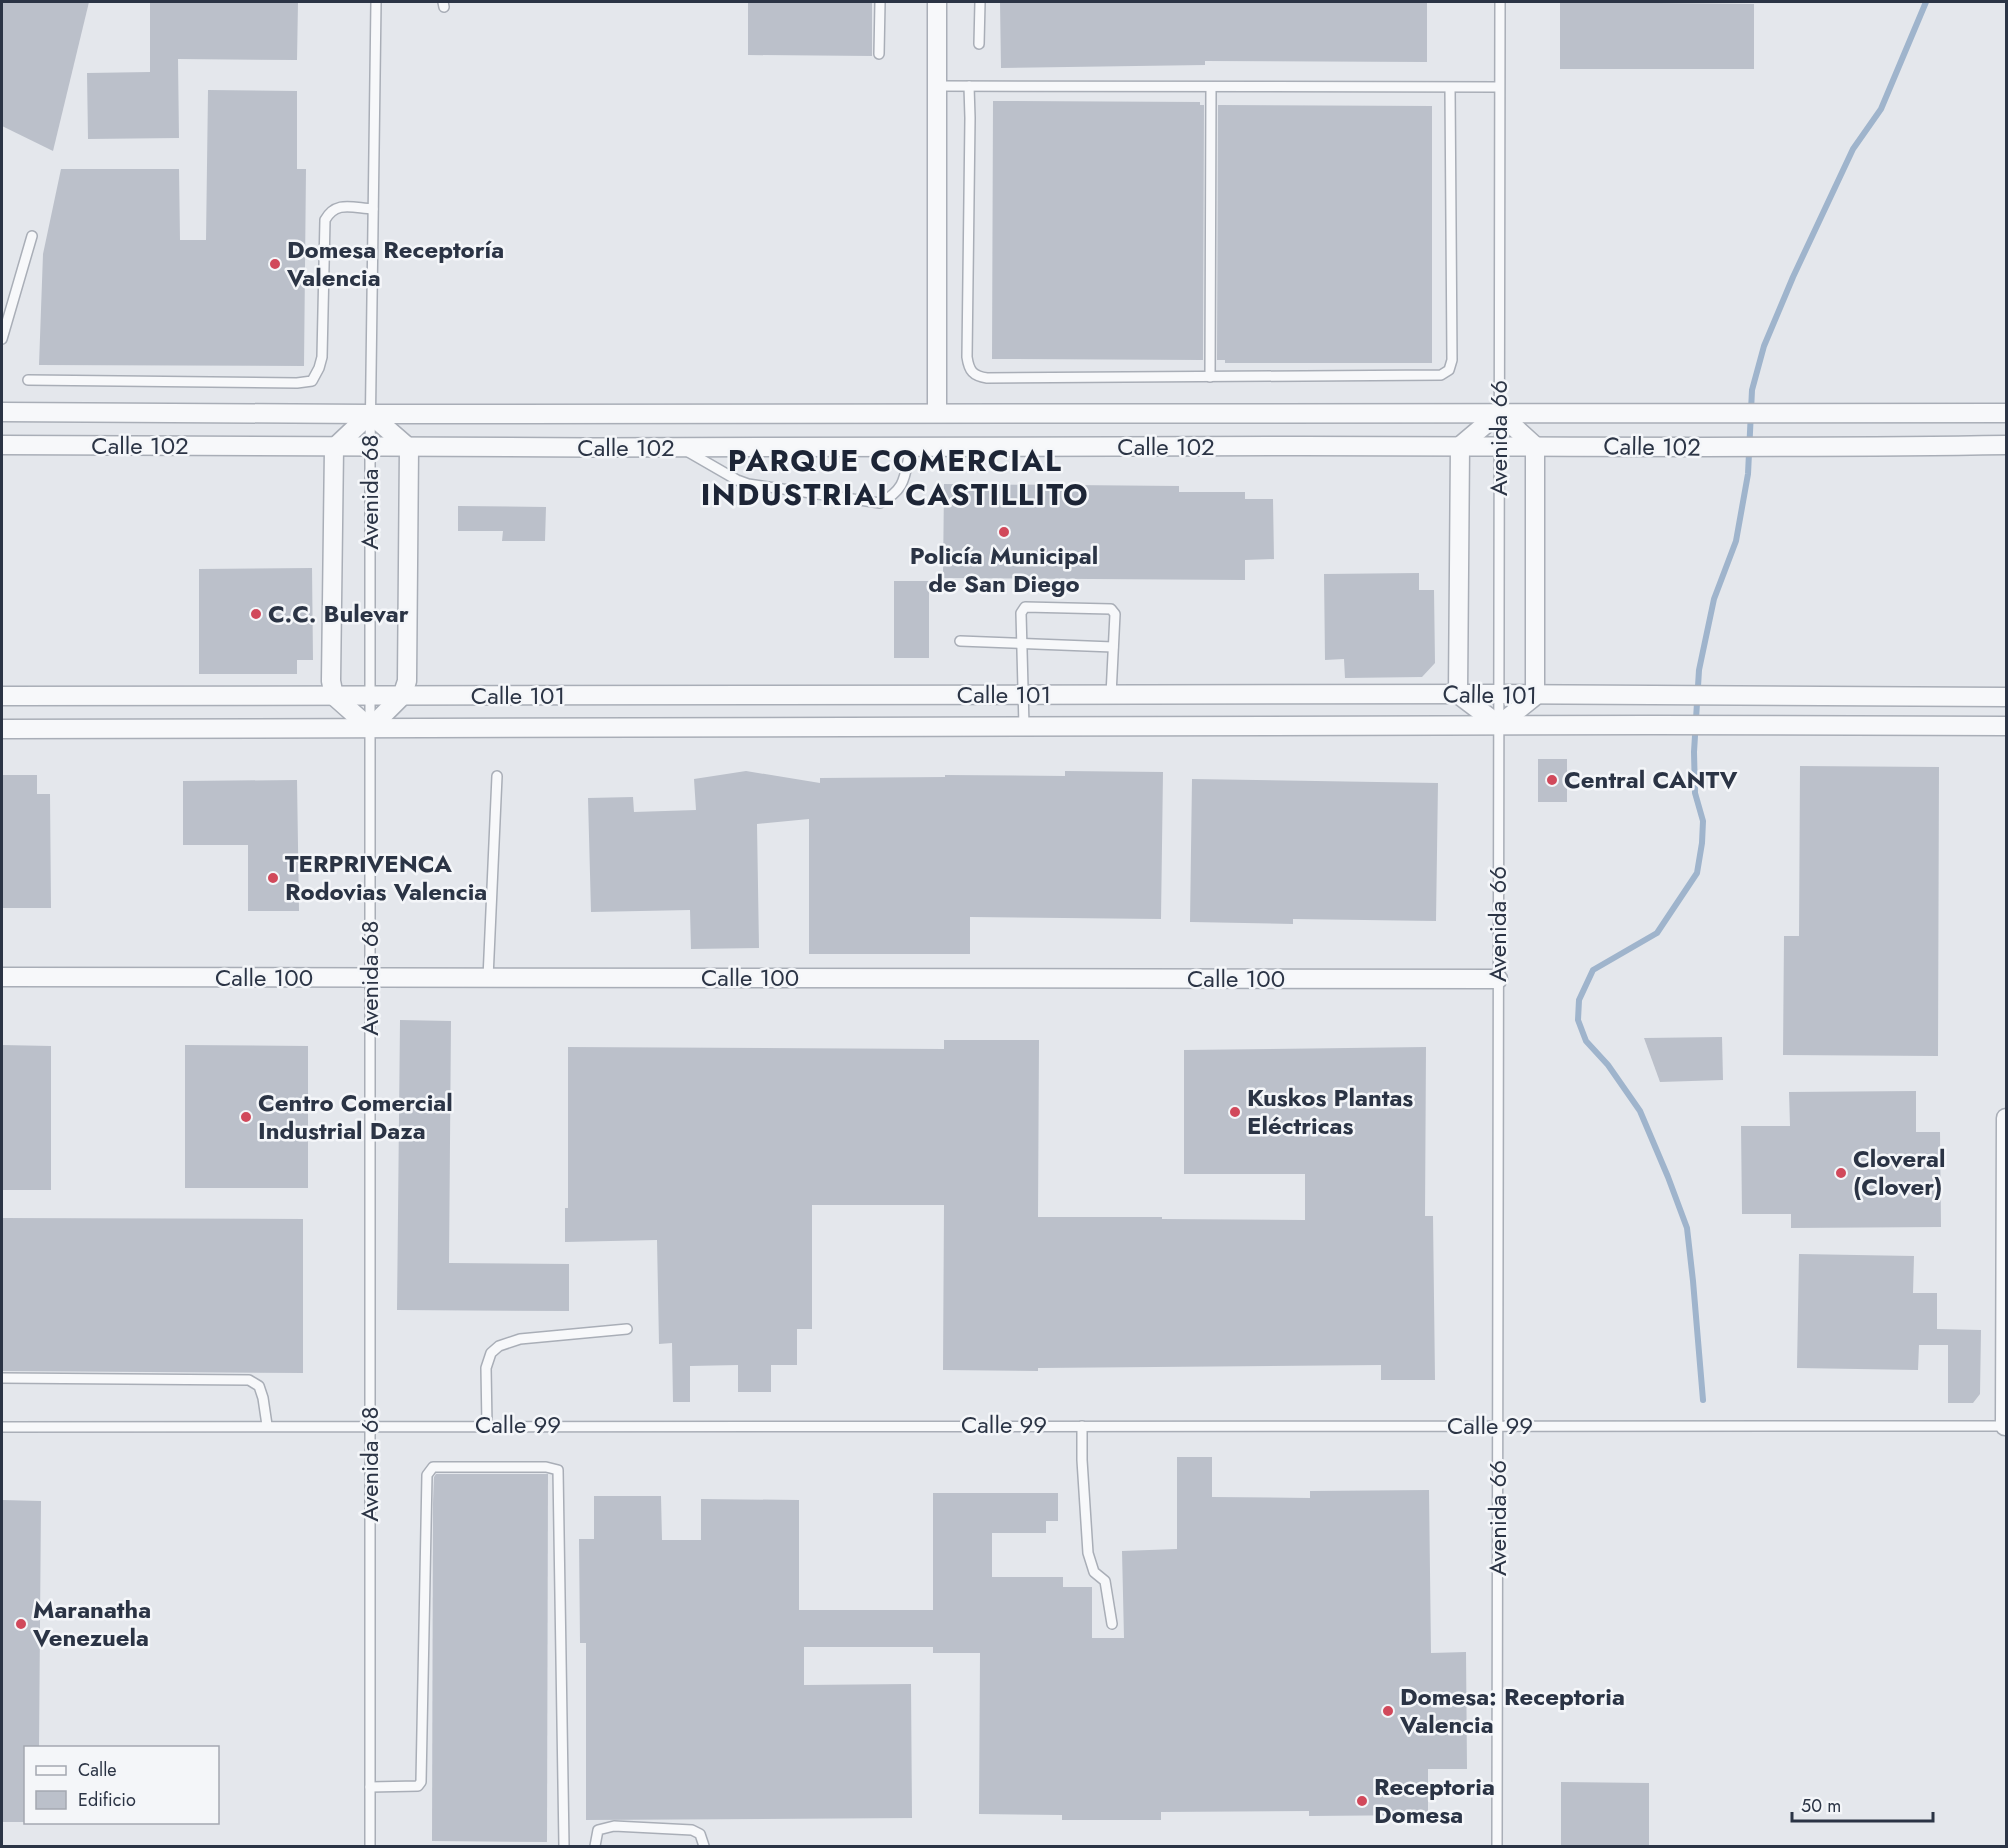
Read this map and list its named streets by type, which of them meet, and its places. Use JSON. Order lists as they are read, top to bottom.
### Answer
{
  "streets": {
    "street": ["Calle 102", "Calle 101", "Calle 100"],
    "lane": ["Avenida 66", "Avenida 68", "Calle 99"]
  },
  "crossings": [
    ["Avenida 66", "Calle 102"],
    ["Avenida 66", "Calle 101"],
    ["Avenida 66", "Calle 100"],
    ["Avenida 66", "Calle 99"],
    ["Calle 102", "Avenida 68"],
    ["Avenida 68", "Calle 101"],
    ["Avenida 68", "Calle 100"],
    ["Avenida 68", "Calle 99"]
  ],
  "districts": ["PARQUE COMERCIAL INDUSTRIAL CASTILLITO"],
  "places": [
    "Domesa Receptoría Valencia",
    "Policía Municipal de San Diego",
    "C.C. Bulevar",
    "Central CANTV",
    "TERPRIVENCA Rodovias Valencia",
    "Kuskos Plantas Eléctricas",
    "Centro Comercial Industrial Daza",
    "Cloveral (Clover)",
    "Maranatha Venezuela",
    "Domesa: Receptoria Valencia",
    "Receptoria Domesa"
  ],
  "legend": ["Calle", "Edificio"],
  "scale_bar": "50 m"
}
